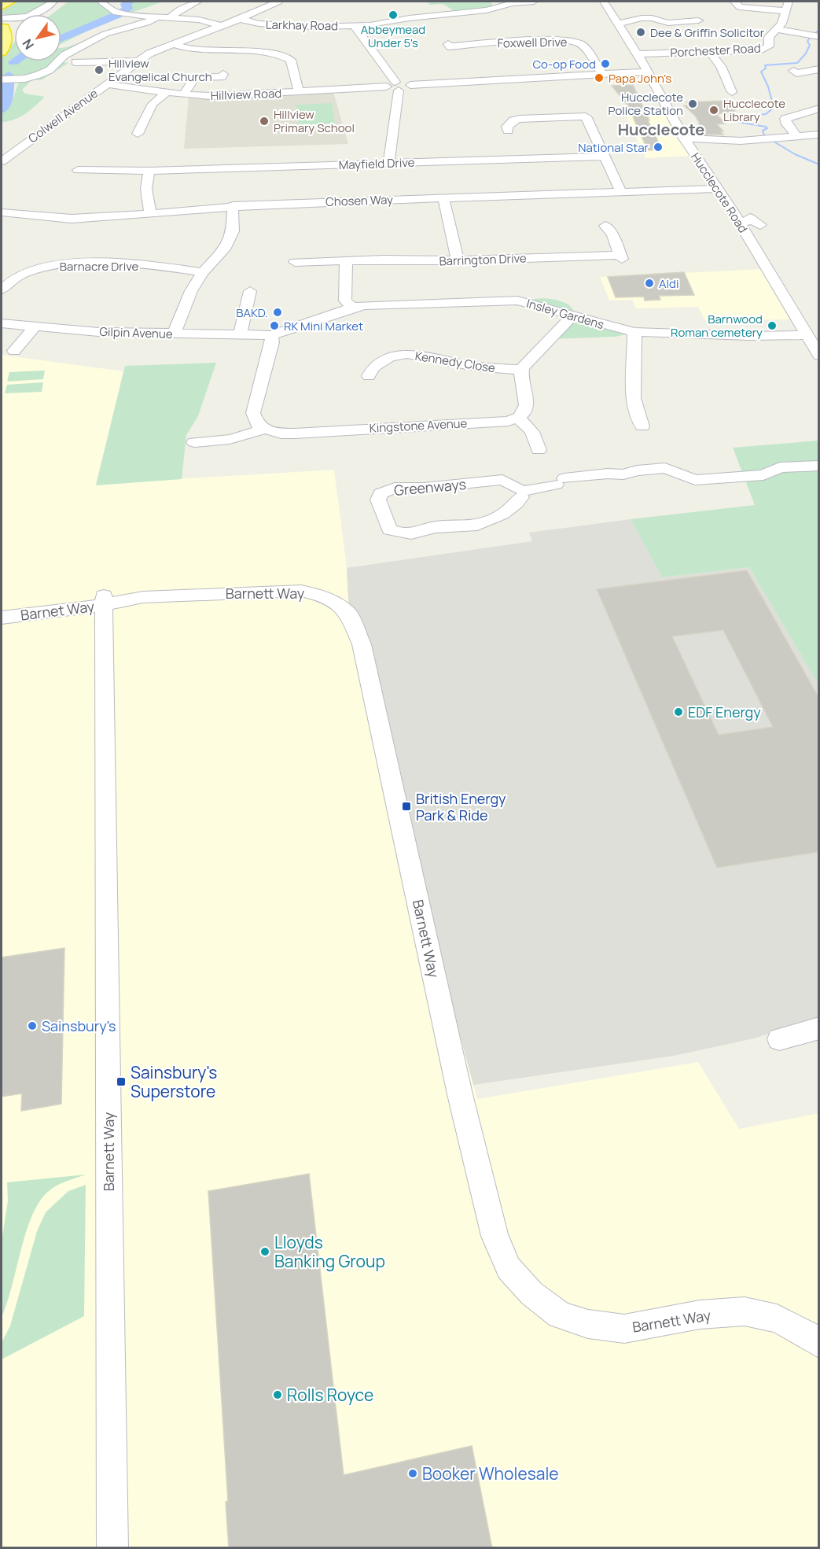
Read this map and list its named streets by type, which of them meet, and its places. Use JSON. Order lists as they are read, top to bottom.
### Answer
{
  "streets": {
    "street": [
      "Larkhay Road",
      "Foxwell Drive",
      "Porchester Road",
      "Hillview Road",
      "Colwell Avenue",
      "Mayfield Drive",
      "Hucclecote Road",
      "Chosen Way",
      "Barrington Drive",
      "Barnacre Drive",
      "Insley Gardens",
      "Gilpin Avenue",
      "Kennedy Close",
      "Kingstone Avenue",
      "Greenways",
      "Barnett Way",
      "Barnet Way"
    ]
  },
  "crossings": [
    ["Larkhay Road", "Colwell Avenue"],
    ["Porchester Road", "Hucclecote Road"],
    ["Hillview Road", "Colwell Avenue"],
    ["Hucclecote Road", "Chosen Way"],
    ["Hucclecote Road", "Insley Gardens"],
    ["Insley Gardens", "Gilpin Avenue"],
    ["Barnett Way", "Barnet Way"]
  ],
  "districts": ["Hucclecote"],
  "places": {
    "other": [
      "Abbeymead Under 5's",
      "Dee & Griffin Solicitor",
      "Co-op Food",
      "Hillview Evangelical Church",
      "Papa John's",
      "Hucclecote Police Station",
      "Hucclecote Library",
      "Hillview Primary School",
      "National Star",
      "Aldi",
      "BAKD.",
      "RK Mini Market",
      "Barnwood Roman cemetery",
      "EDF Energy",
      "Sainsbury's",
      "Lloyds Banking Group",
      "Rolls Royce",
      "Booker Wholesale"
    ],
    "transit": ["British Energy Park & Ride", "Sainsbury's Superstore"]
  },
  "north": "bottom left"
}
